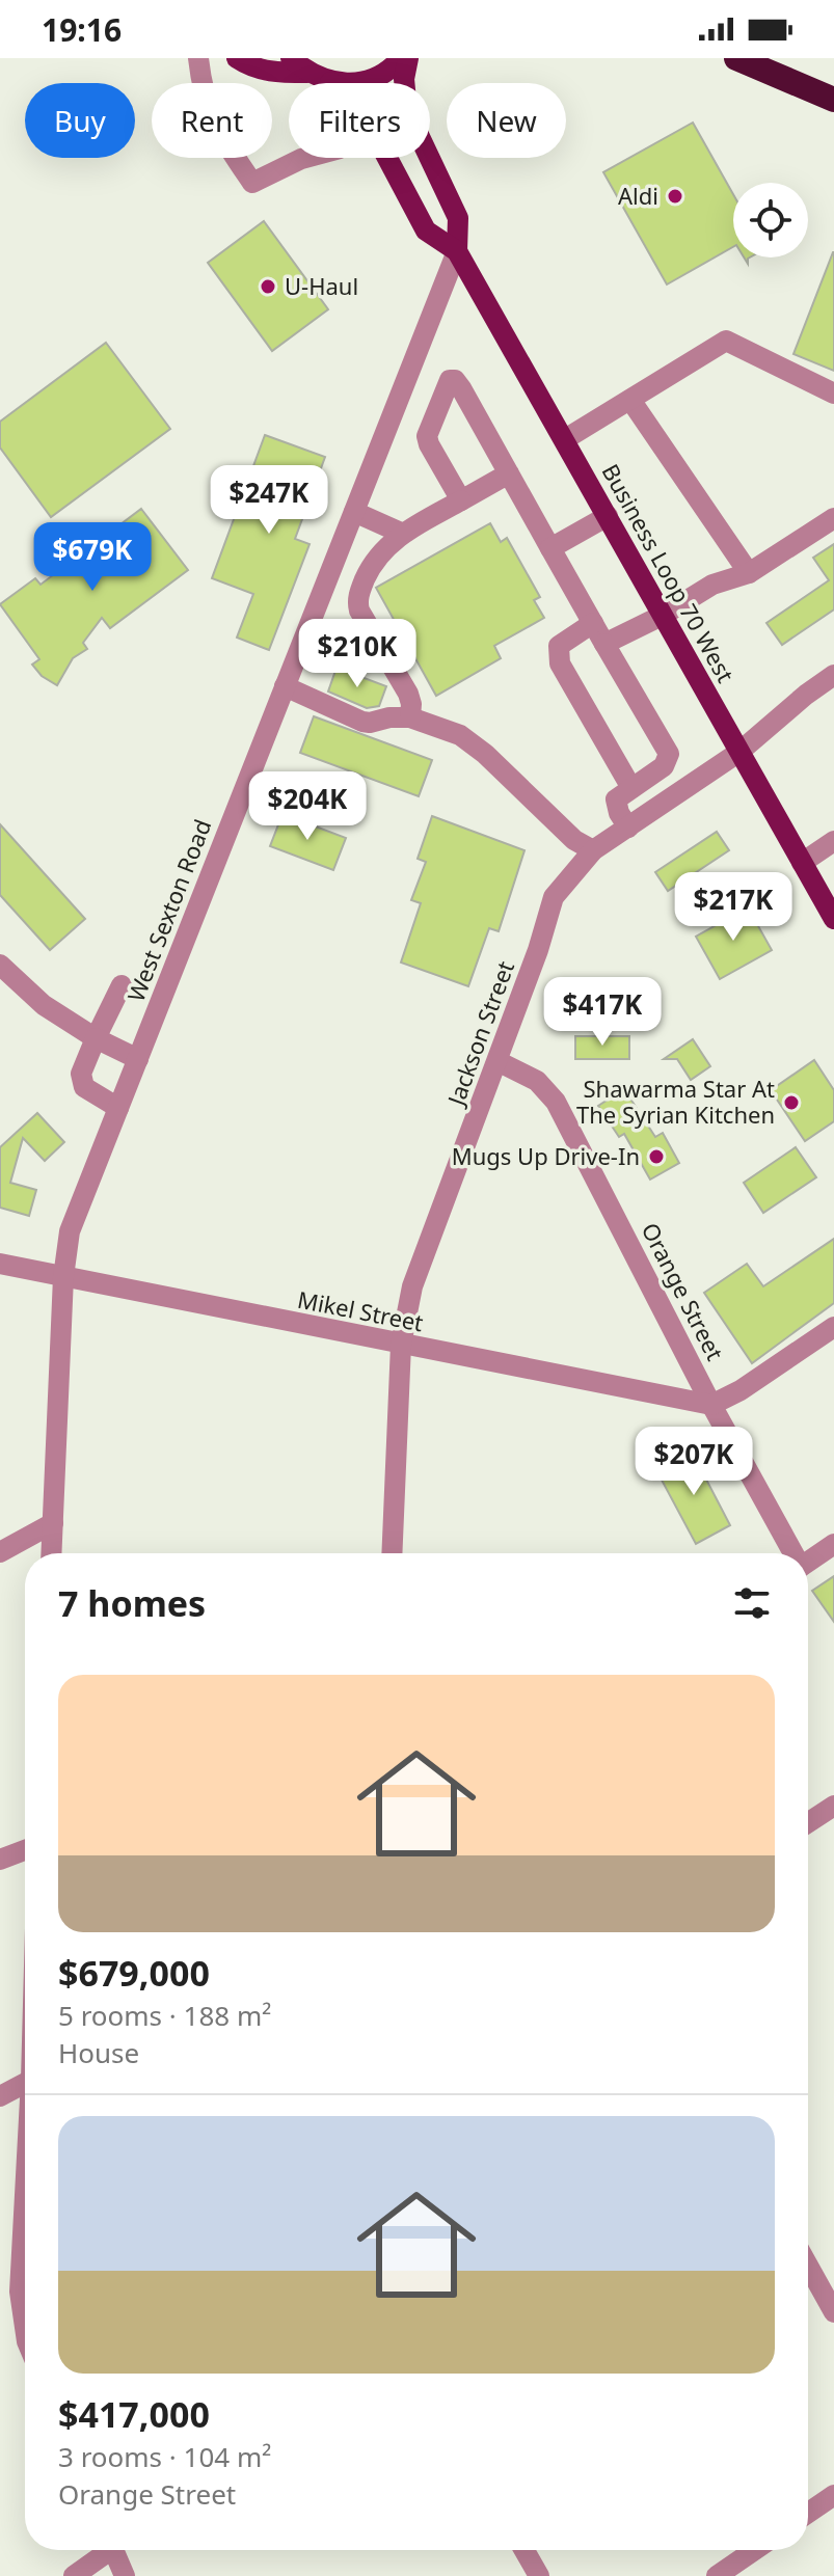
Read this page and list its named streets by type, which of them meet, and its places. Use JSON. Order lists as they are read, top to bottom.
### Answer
{
  "streets": {
    "main road": ["Business Loop 70 West"],
    "street": [
      "West Sexton Road",
      "Jackson Street",
      "Orange Street",
      "Mikel Street"
    ]
  },
  "crossings": [
    ["Business Loop 70 West", "West Sexton Road"],
    ["Business Loop 70 West", "Jackson Street"],
    ["West Sexton Road", "Mikel Street"],
    ["Jackson Street", "Orange Street"],
    ["Jackson Street", "Mikel Street"],
    ["Orange Street", "Mikel Street"]
  ],
  "places": [
    "Aldi",
    "U-Haul",
    "Shawarma Star At The Syrian Kitchen",
    "Mugs Up Drive-In"
  ],
  "page": {
    "status": "19:16",
    "chip": [
      "Buy",
      "Rent",
      "Filters",
      "New"
    ],
    "price": [
      "$247K",
      "$679K",
      "$210K",
      "$204K",
      "$217K",
      "$417K",
      "$207K"
    ],
    "heading": "7 homes",
    "list": [
      {
        "name": "$679,000",
        "note": "5 rooms · 188 m² · House"
      },
      {
        "name": "$417,000",
        "note": "3 rooms · 104 m² · Orange Street"
      }
    ]
  }
}
